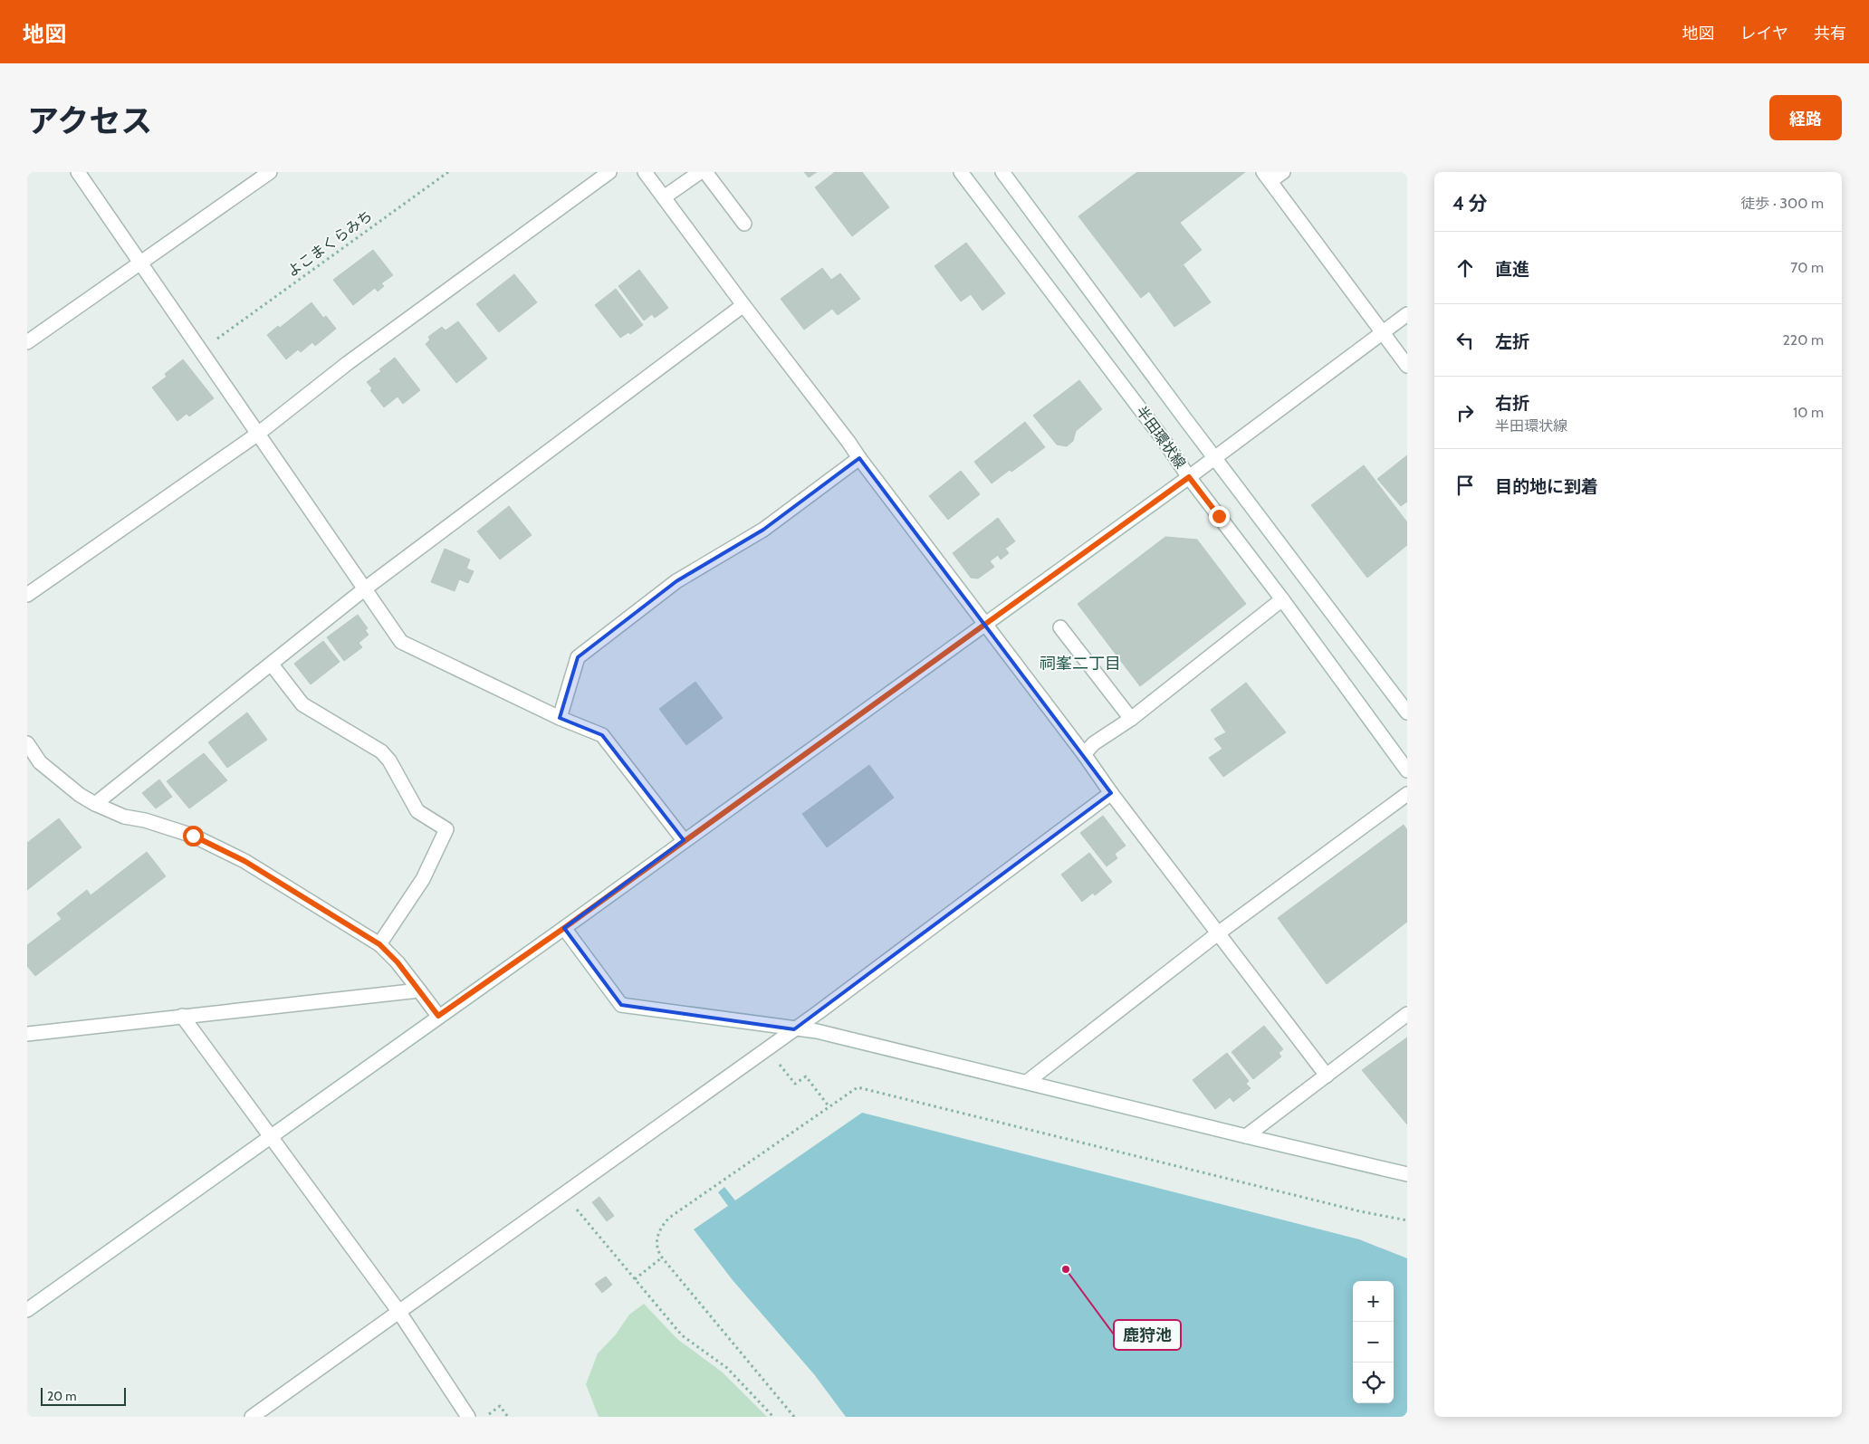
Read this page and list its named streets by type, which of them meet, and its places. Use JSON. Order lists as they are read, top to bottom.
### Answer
{
  "streets": {
    "street": ["半田環状線"],
    "path": ["よこまくらみち"]
  },
  "districts": ["祠峯二丁目"],
  "places": ["鹿狩池"],
  "scale_bar": "20 m",
  "page": {
    "header": "地図",
    "nav": ["地図", "レイヤ", "共有"],
    "title": "アクセス",
    "buttons": "経路",
    "heading": ["4 分", "徒歩 · 300 m"],
    "list": [
      ["直進", "70 m"],
      ["左折", "220 m"],
      ["右折", "半田環状線", "10 m"],
      "目的地に到着"
    ],
    "map_buttons": ["+", "−"],
    "scale": "20 m"
  }
}
